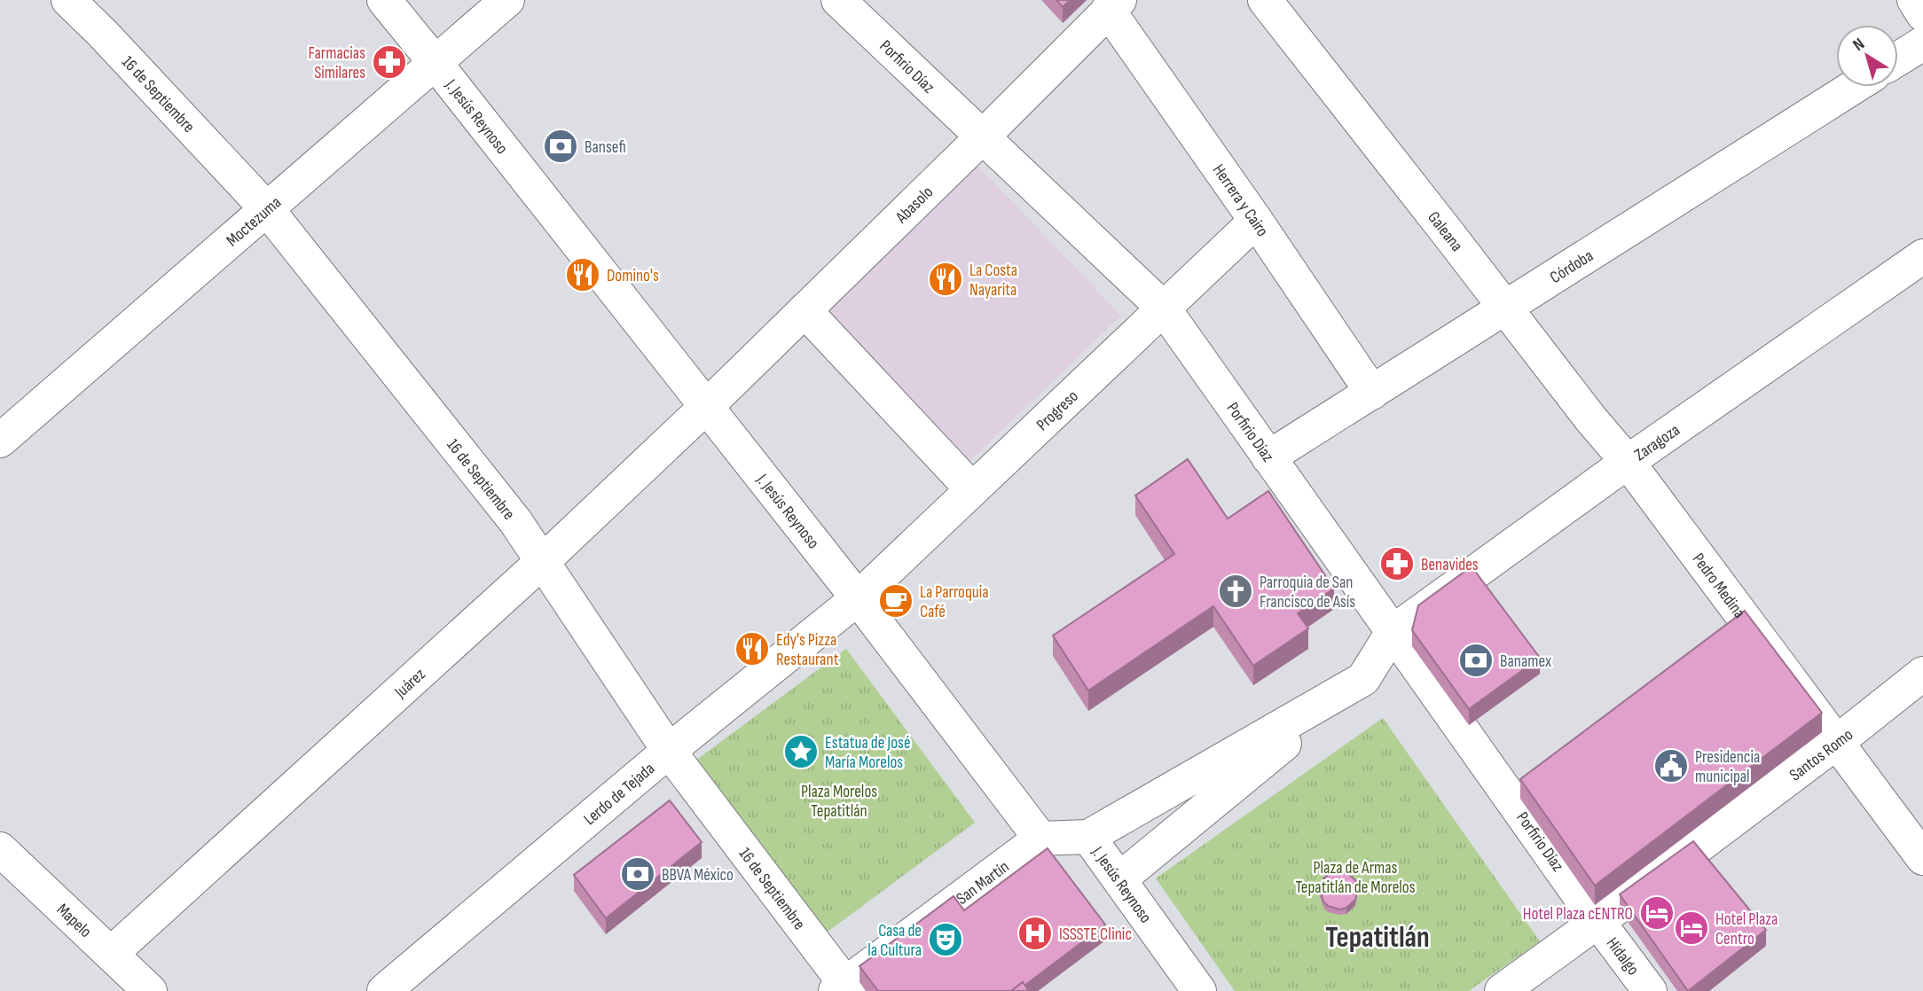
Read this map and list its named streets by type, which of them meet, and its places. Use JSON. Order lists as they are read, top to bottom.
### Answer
{
  "streets": {
    "street": [
      "Porfirio Díaz",
      "16 de Septiembre",
      "J. Jesús Reynoso",
      "Herrera y Cairo",
      "Abasolo",
      "Moctezuma",
      "Galeana",
      "Córdoba",
      "Progreso",
      "Zaragoza",
      "Pedro Medina",
      "Juárez",
      "Santos Romo",
      "Lerdo de Tejada",
      "San Martín",
      "Mapelo",
      "Hidalgo"
    ]
  },
  "crossings": [
    ["Porfirio Díaz", "Abasolo"],
    ["Porfirio Díaz", "Córdoba"],
    ["Porfirio Díaz", "Progreso"],
    ["Porfirio Díaz", "Zaragoza"],
    ["Porfirio Díaz", "Santos Romo"],
    ["Porfirio Díaz", "Hidalgo"],
    ["16 de Septiembre", "Moctezuma"],
    ["16 de Septiembre", "Juárez"],
    ["16 de Septiembre", "Lerdo de Tejada"],
    ["16 de Septiembre", "San Martín"],
    ["J. Jesús Reynoso", "Abasolo"],
    ["J. Jesús Reynoso", "Moctezuma"],
    ["J. Jesús Reynoso", "Progreso"],
    ["J. Jesús Reynoso", "Juárez"],
    ["J. Jesús Reynoso", "Lerdo de Tejada"],
    ["J. Jesús Reynoso", "San Martín"],
    ["Herrera y Cairo", "Abasolo"],
    ["Herrera y Cairo", "Córdoba"],
    ["Herrera y Cairo", "Progreso"],
    ["Abasolo", "Juárez"],
    ["Galeana", "Córdoba"],
    ["Galeana", "Zaragoza"],
    ["Galeana", "Pedro Medina"],
    ["Progreso", "Lerdo de Tejada"],
    ["Zaragoza", "Pedro Medina"],
    ["Pedro Medina", "Santos Romo"],
    ["Juárez", "Mapelo"],
    ["Santos Romo", "Hidalgo"]
  ],
  "districts": ["Tepatitlán"],
  "parks": ["Plaza Morelos Tepatitlán", "Plaza de Armas Tepatitlán de Morelos"],
  "places": {
    "pharmacy": ["Farmacias Similares", "Benavides"],
    "bank": ["Bansefi", "Banamex", "BBVA México"],
    "restaurant": ["Domino's", "La Costa Nayarita", "Edy's Pizza Restaurant"],
    "church": ["Parroquia de San Francisco de Asís"],
    "cafe": ["La Parroquia Café"],
    "place": ["Estatua de José María Morelos"],
    "public building": ["Presidencia municipal"],
    "hotel": ["Hotel Plaza cENTRO", "Hotel Plaza Centro"],
    "hospital": ["ISSSTE Clinic"],
    "theatre": ["Casa de la Cultura"]
  },
  "north": "top left"
}
